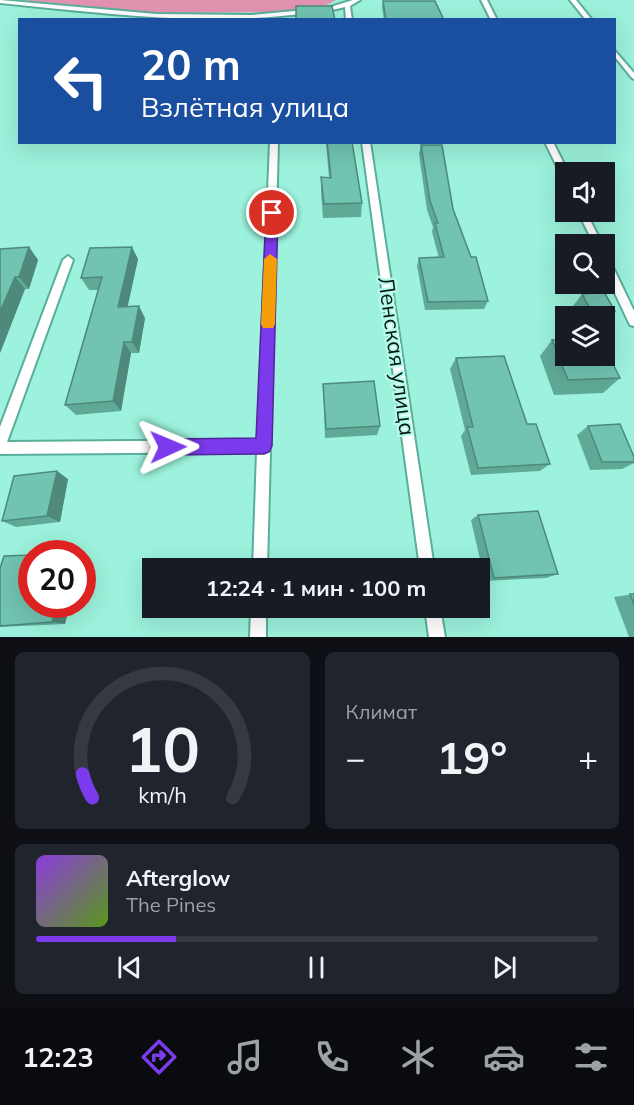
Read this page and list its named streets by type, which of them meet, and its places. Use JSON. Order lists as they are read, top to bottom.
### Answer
{
  "streets": {
    "lane": ["Ленская улица"]
  },
  "page": {
    "turn": ["20 m", "Взлётная улица"],
    "limit": "20",
    "trip": "12:24 · 1 мин · 100 m",
    "tile": "Климат",
    "heat": ["−", "19°", "+"],
    "song": ["Afterglow", "The Pines"],
    "tabs": "12:23",
    "gauge": ["10", "km/h"]
  }
}
